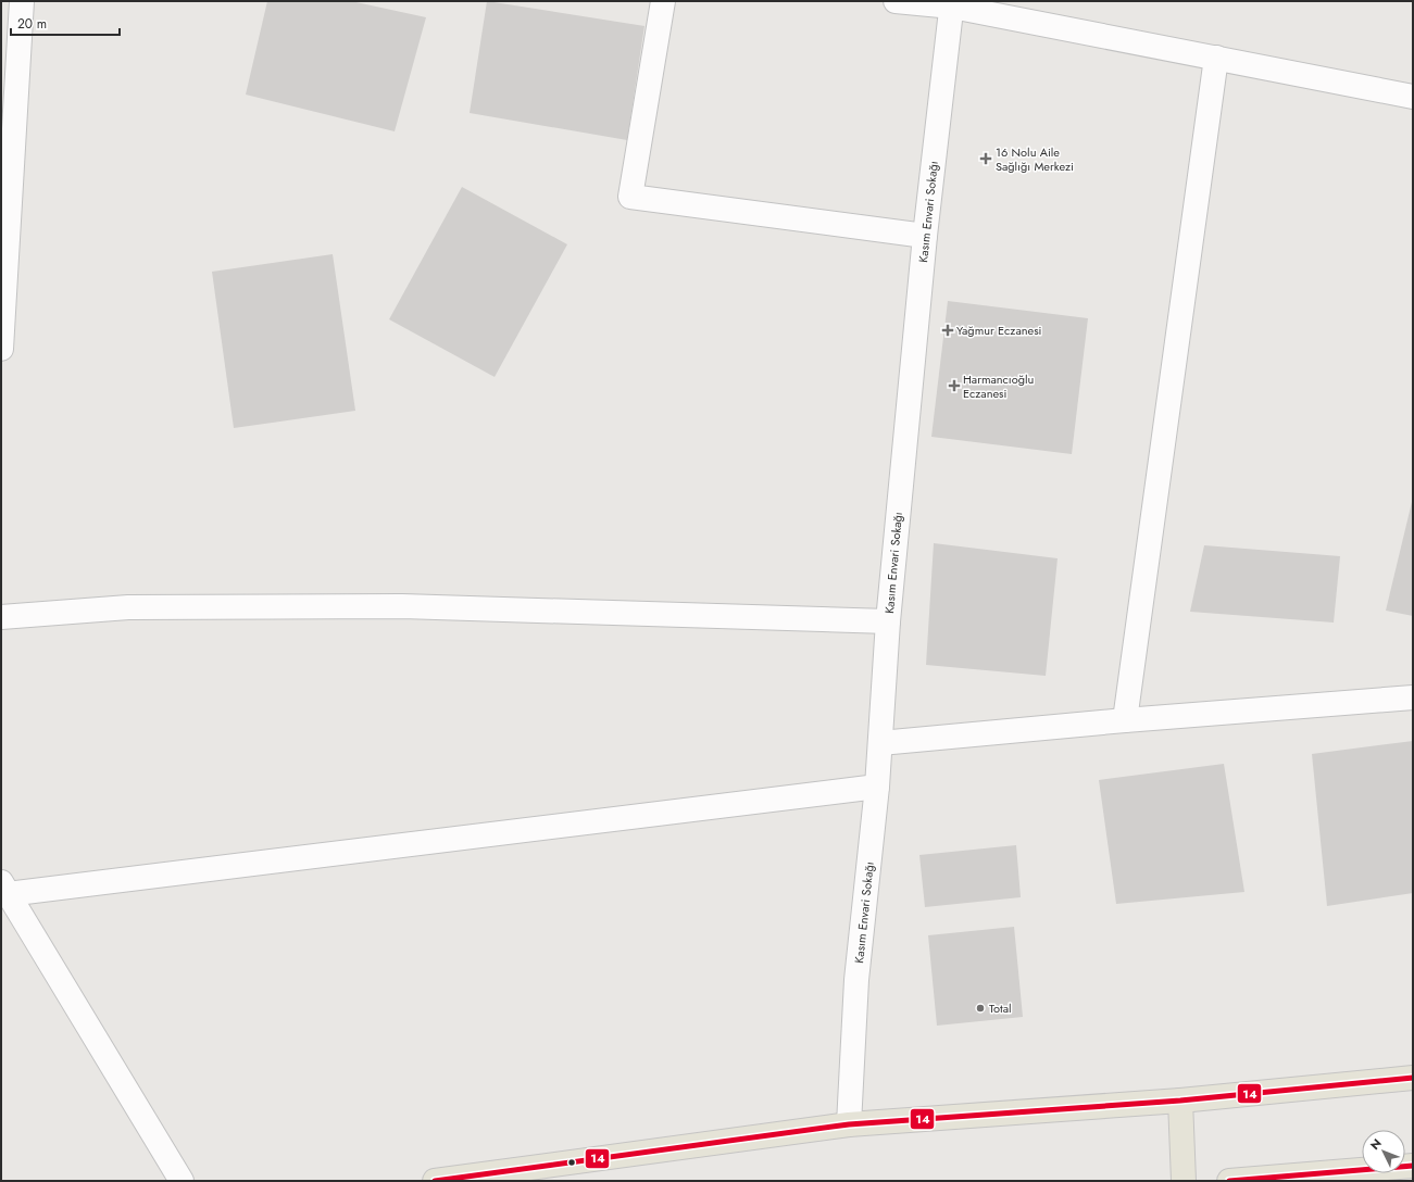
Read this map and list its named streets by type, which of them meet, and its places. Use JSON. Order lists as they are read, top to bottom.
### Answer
{
  "streets": {
    "street": ["Kasım Envari Sokağı"]
  },
  "places": {
    "health": ["16 Nolu Aile Sağlığı Merkezi", "Yağmur Eczanesi", "Harmancıoğlu Eczanesi"],
    "other": ["Total"]
  },
  "lines": ["transit line 14"],
  "scale_bar": "20 m",
  "north": "top left"
}
